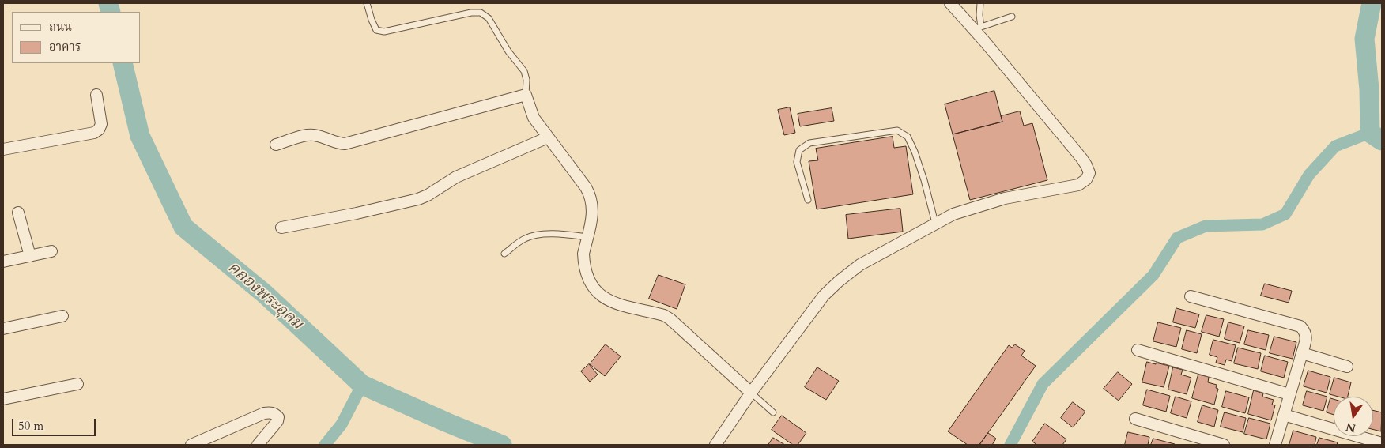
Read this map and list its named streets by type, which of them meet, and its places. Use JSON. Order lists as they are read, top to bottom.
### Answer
{
  "water": ["คลองพระอุดม"],
  "legend": ["ถนน", "อาคาร"],
  "scale_bar": "50 m",
  "north": "bottom"
}
